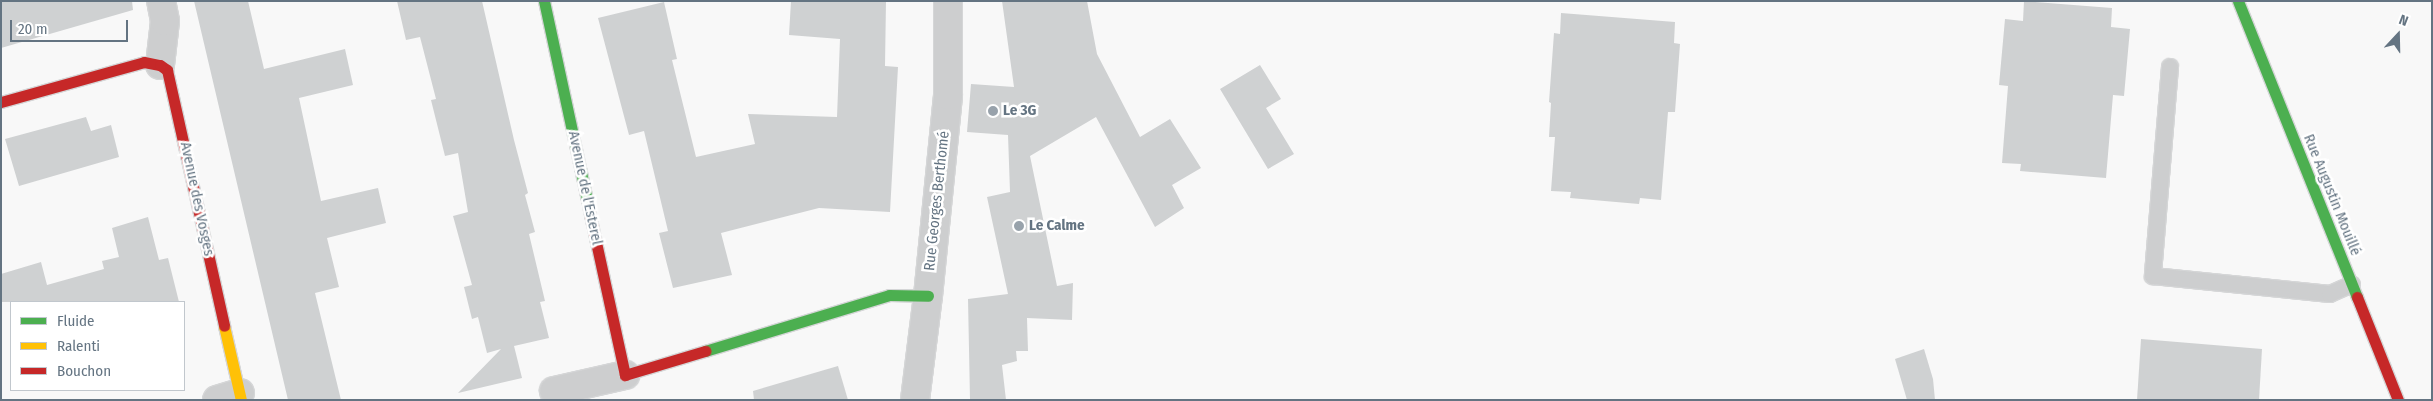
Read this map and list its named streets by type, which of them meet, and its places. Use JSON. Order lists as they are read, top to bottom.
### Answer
{
  "streets": {
    "street": [
      "Avenue de l'Esterel",
      "Rue Augustin Mouillé",
      "Avenue des Vosges",
      "Rue Georges Berthomé"
    ]
  },
  "places": ["Le 3G", "Le Calme"],
  "legend": ["Fluide", "Ralenti", "Bouchon"],
  "scale_bar": "20 m",
  "north": "top"
}
